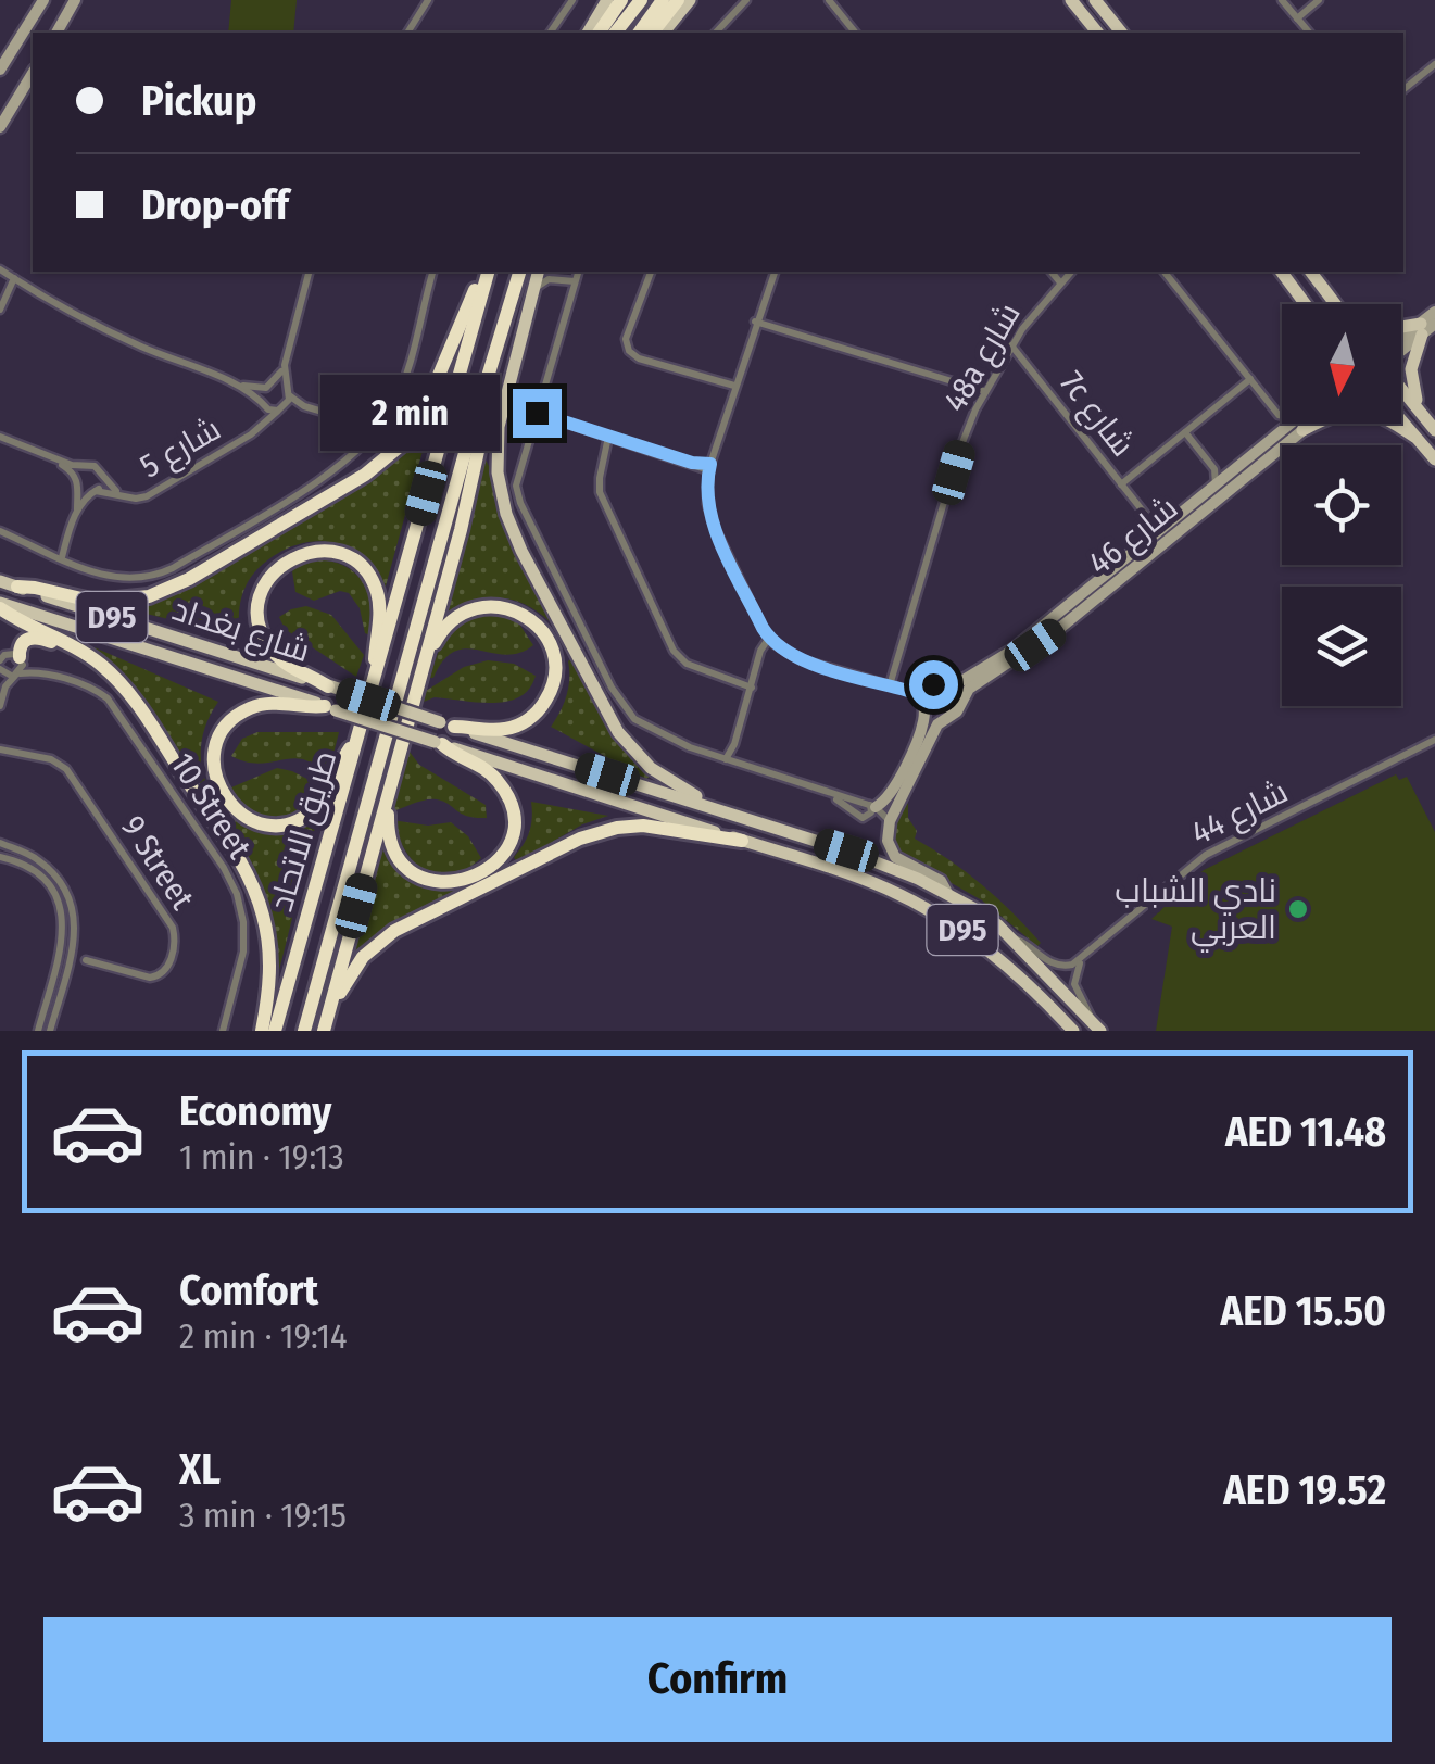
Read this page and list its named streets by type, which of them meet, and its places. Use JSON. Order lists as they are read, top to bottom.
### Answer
{
  "streets": {
    "highway": ["طريق الاتحاد"],
    "main road": ["D95", "شارع بغداد"],
    "street": [
      "48a شارع",
      "7c شارع",
      "شارع 5",
      "شارع 46",
      "10 Street",
      "شارع 44",
      "9 Street"
    ]
  },
  "crossings": [
    ["48a شارع", "7c شارع"]
  ],
  "places": ["نادي الشباب العربي"],
  "north": "bottom",
  "page": {
    "banner": ["Pickup", "Drop-off"],
    "bubble": "2 min",
    "list": [
      {
        "name": "Economy",
        "note": "1 min · 19:13",
        "value": "AED 11.48"
      },
      {
        "name": "Comfort",
        "note": "2 min · 19:14",
        "value": "AED 15.50"
      },
      {
        "name": "XL",
        "note": "3 min · 19:15",
        "value": "AED 19.52"
      }
    ],
    "buttons": "Confirm"
  }
}
